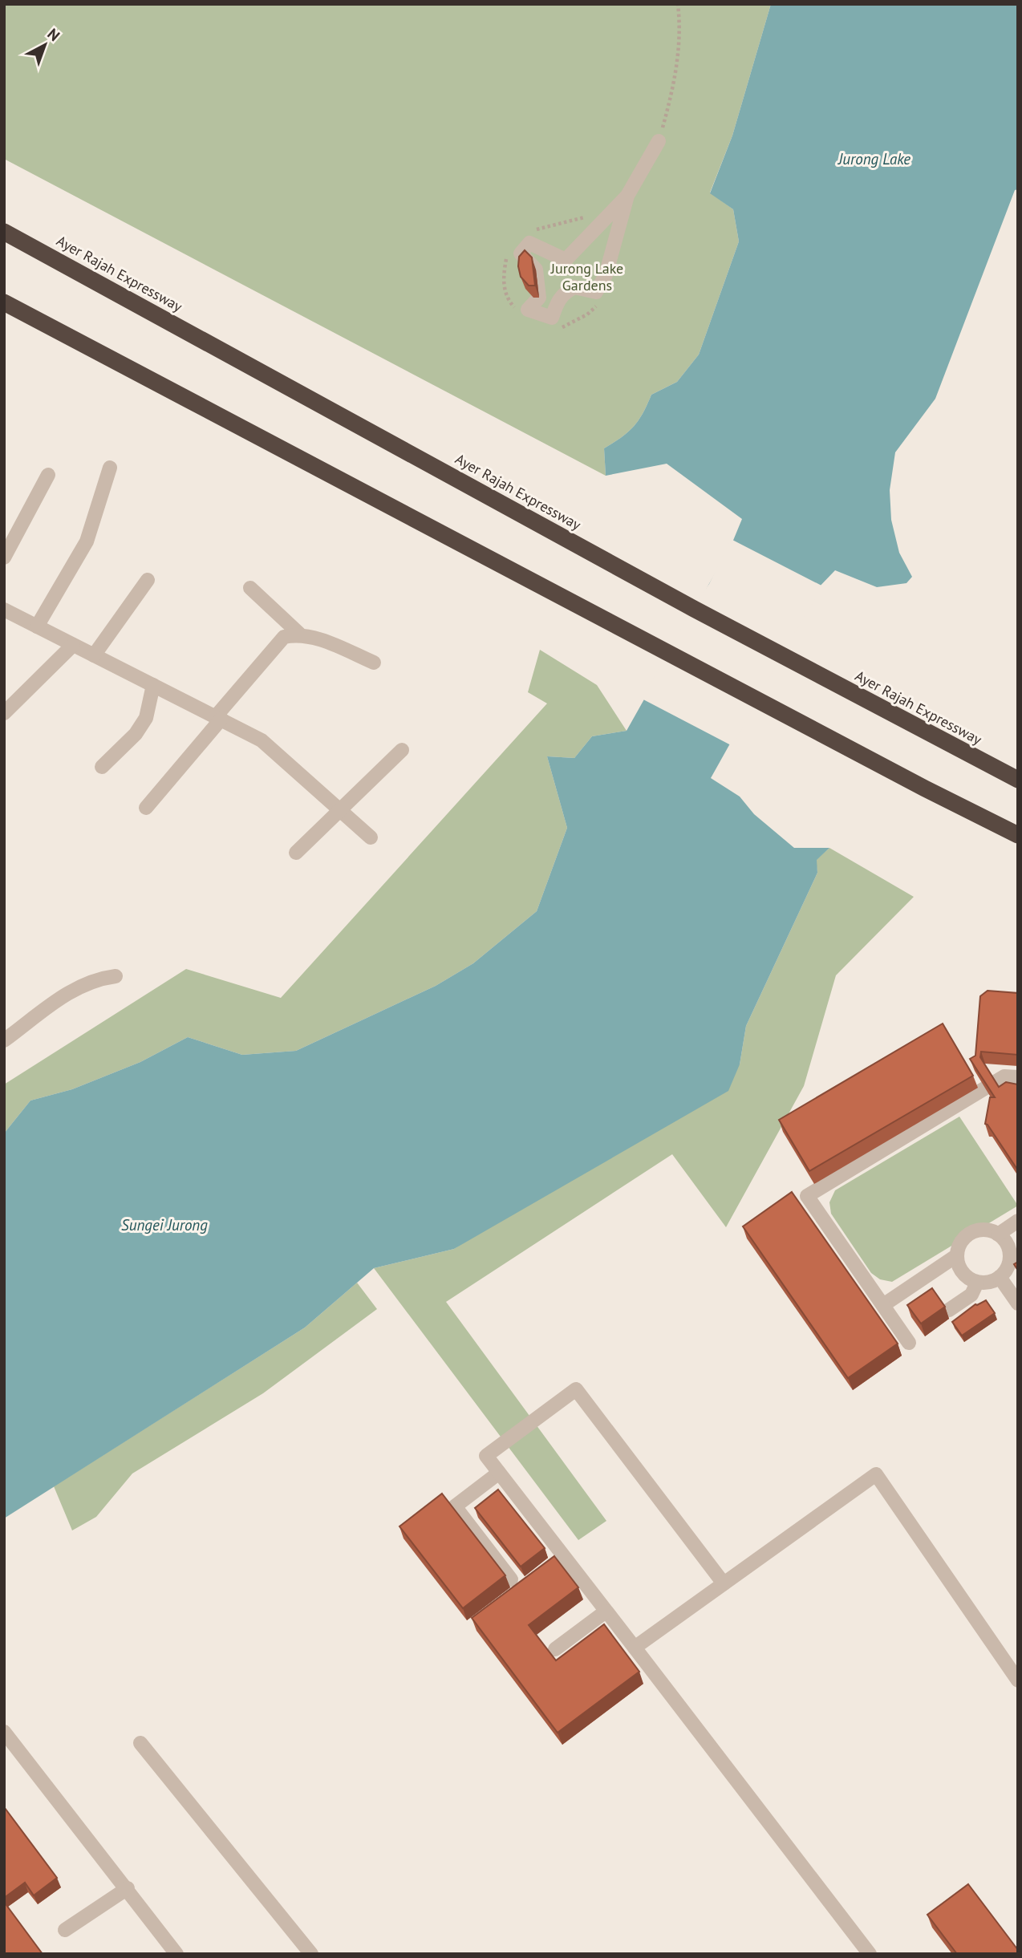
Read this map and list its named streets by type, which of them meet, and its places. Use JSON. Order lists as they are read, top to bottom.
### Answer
{
  "streets": {
    "highway": ["Ayer Rajah Expressway"]
  },
  "water": ["Jurong Lake", "Sungei Jurong"],
  "parks": ["Jurong Lake Gardens"],
  "north": "top right"
}
